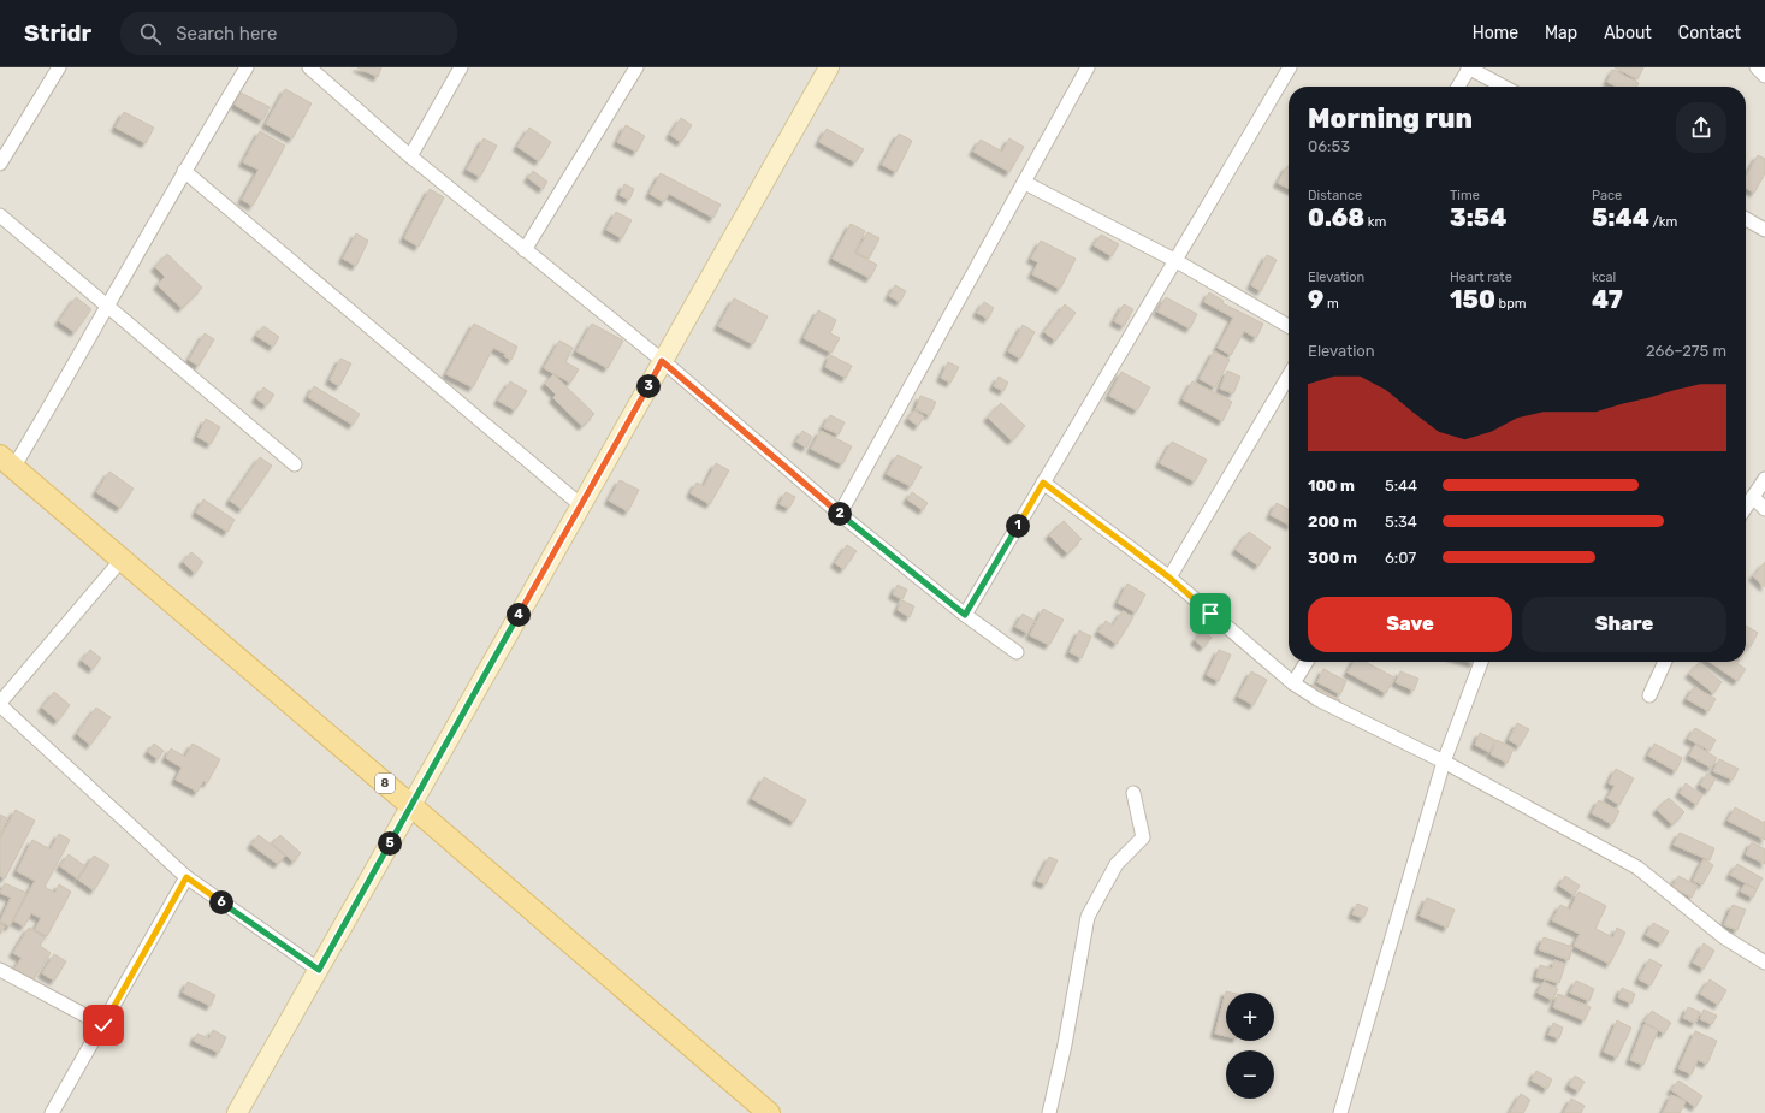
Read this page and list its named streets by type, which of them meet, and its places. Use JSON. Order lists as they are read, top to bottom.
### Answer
{
  "streets": {
    "main road": ["8"]
  },
  "page": {
    "header": "Stridr",
    "search": "Search here",
    "nav": [
      "Home",
      "Map",
      "About",
      "Contact"
    ],
    "heading": ["Morning run", "06:53"],
    "stats": [
      ["Distance", "0.68 km"],
      ["Time", "3:54"],
      ["Pace", "5:44 /km"],
      ["Elevation", "9 m"],
      ["Heart rate", "150 bpm"],
      ["kcal", "47"]
    ],
    "chart": ["Elevation", "266–275 m"],
    "pins": [
      "3",
      "2",
      "1",
      "4",
      "5",
      "6"
    ],
    "list": [
      {
        "name": "100 m",
        "note": "5:44"
      },
      {
        "name": "200 m",
        "note": "5:34"
      },
      {
        "name": "300 m",
        "note": "6:07"
      }
    ],
    "buttons": ["Save", "Share"],
    "map_buttons": ["+", "−"]
  }
}
